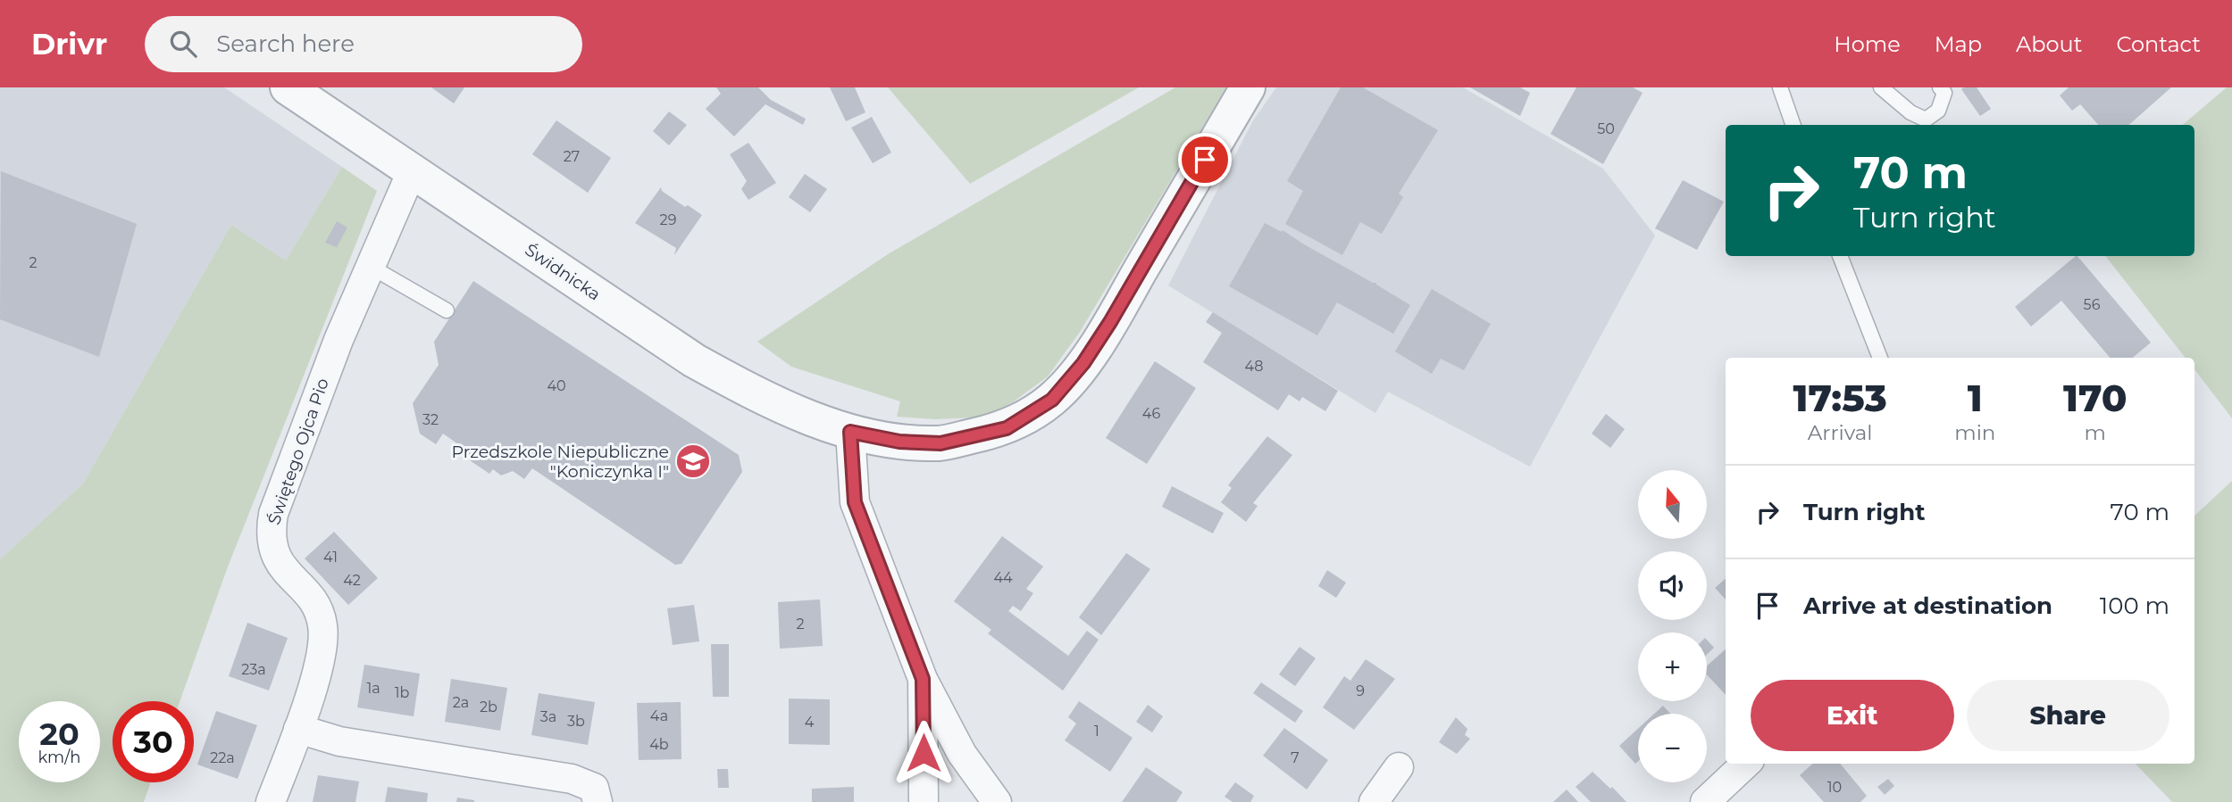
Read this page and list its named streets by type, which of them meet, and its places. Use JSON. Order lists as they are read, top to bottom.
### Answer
{
  "streets": {
    "street": ["Świdnicka", "Świętego Ojca Pio"]
  },
  "crossings": [
    ["Świdnicka", "Świętego Ojca Pio"]
  ],
  "places": {
    "school or university": ["Przedszkole Niepubliczne \"Koniczynka I\""]
  },
  "house_numbers": [
    "50",
    "27",
    "29",
    "2",
    "56",
    "48",
    "40",
    "46",
    "32",
    "41",
    "44",
    "42",
    "2",
    "23a",
    "1a",
    "9",
    "1b",
    "2a",
    "2b",
    "4a",
    "3a",
    "3b",
    "4",
    "1",
    "4b",
    "22a",
    "7",
    "10"
  ],
  "north": "top",
  "page": {
    "header": "Drivr",
    "search": "Search here",
    "nav": [
      "Home",
      "Map",
      "About",
      "Contact"
    ],
    "turn": ["70 m", "Turn right"],
    "eta": [
      "17:53",
      "Arrival",
      "1",
      "min",
      "170",
      "m"
    ],
    "list": [
      {
        "name": "Turn right",
        "value": "70 m"
      },
      {
        "name": "Arrive at destination",
        "value": "100 m"
      }
    ],
    "map_buttons": ["+", "−"],
    "buttons": ["Exit", "Share"],
    "speed": "20 km/h",
    "limit": "30"
  }
}
